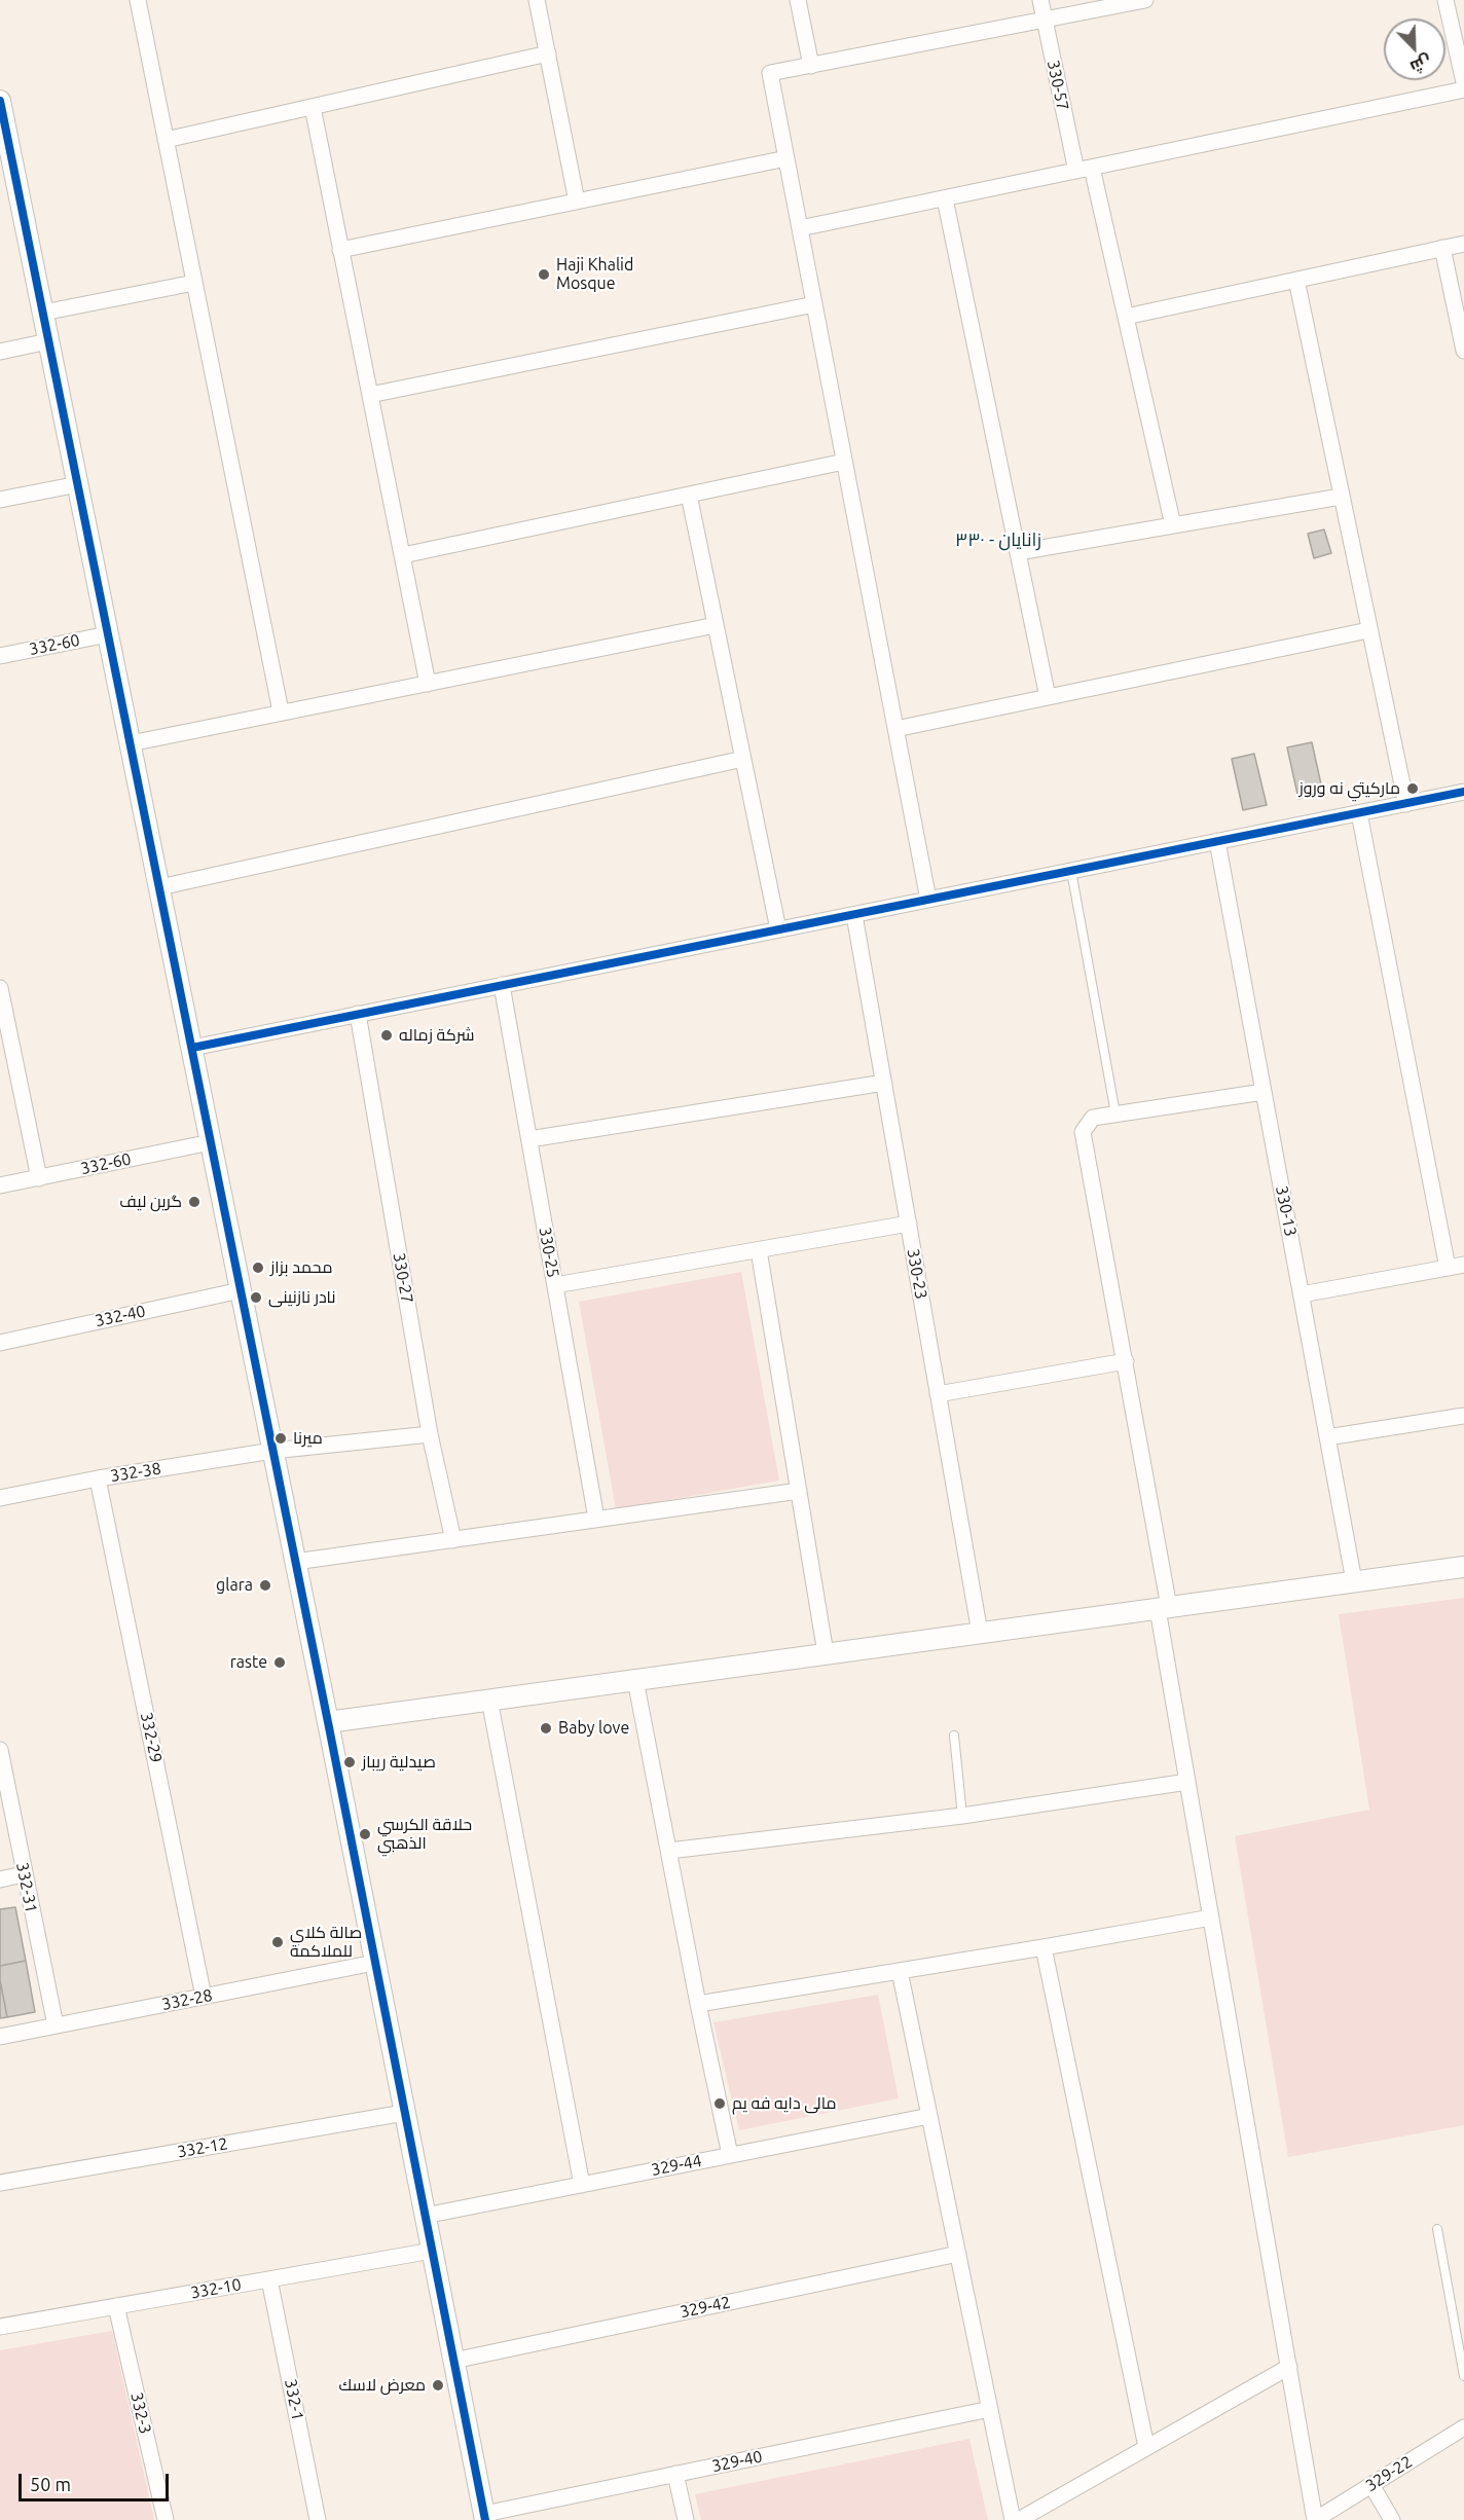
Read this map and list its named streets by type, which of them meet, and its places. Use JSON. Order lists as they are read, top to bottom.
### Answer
{
  "streets": {
    "street": [
      "330-57",
      "332-60",
      "330-13",
      "330-25",
      "330-23",
      "330-27",
      "332-40",
      "332-38",
      "332-29",
      "332-31",
      "332-28",
      "332-12",
      "329-44",
      "332-10",
      "329-42",
      "332-1",
      "332-3",
      "329-40",
      "329-22"
    ]
  },
  "crossings": [
    ["330-27", "332-38"],
    ["332-38", "332-29"],
    ["332-29", "332-28"],
    ["332-31", "332-28"],
    ["332-10", "332-1"],
    ["332-10", "332-3"]
  ],
  "districts": ["زانایان - ٣٣٠"],
  "places": [
    "Haji Khalid Mosque",
    "ماركيتي نه وروز",
    "شركة زماله",
    "گرین لیف",
    "محمد بزاز",
    "نادر نازنینی",
    "ميرنا",
    "glara",
    "raste",
    "Baby love",
    "صيدلية ريباز",
    "حلاقة الكرسي الذهبي",
    "صالة كلاي للملاكمة",
    "مالى دايه فه يم",
    "معرض لاسك"
  ],
  "scale_bar": "50 m",
  "north": "bottom right"
}
